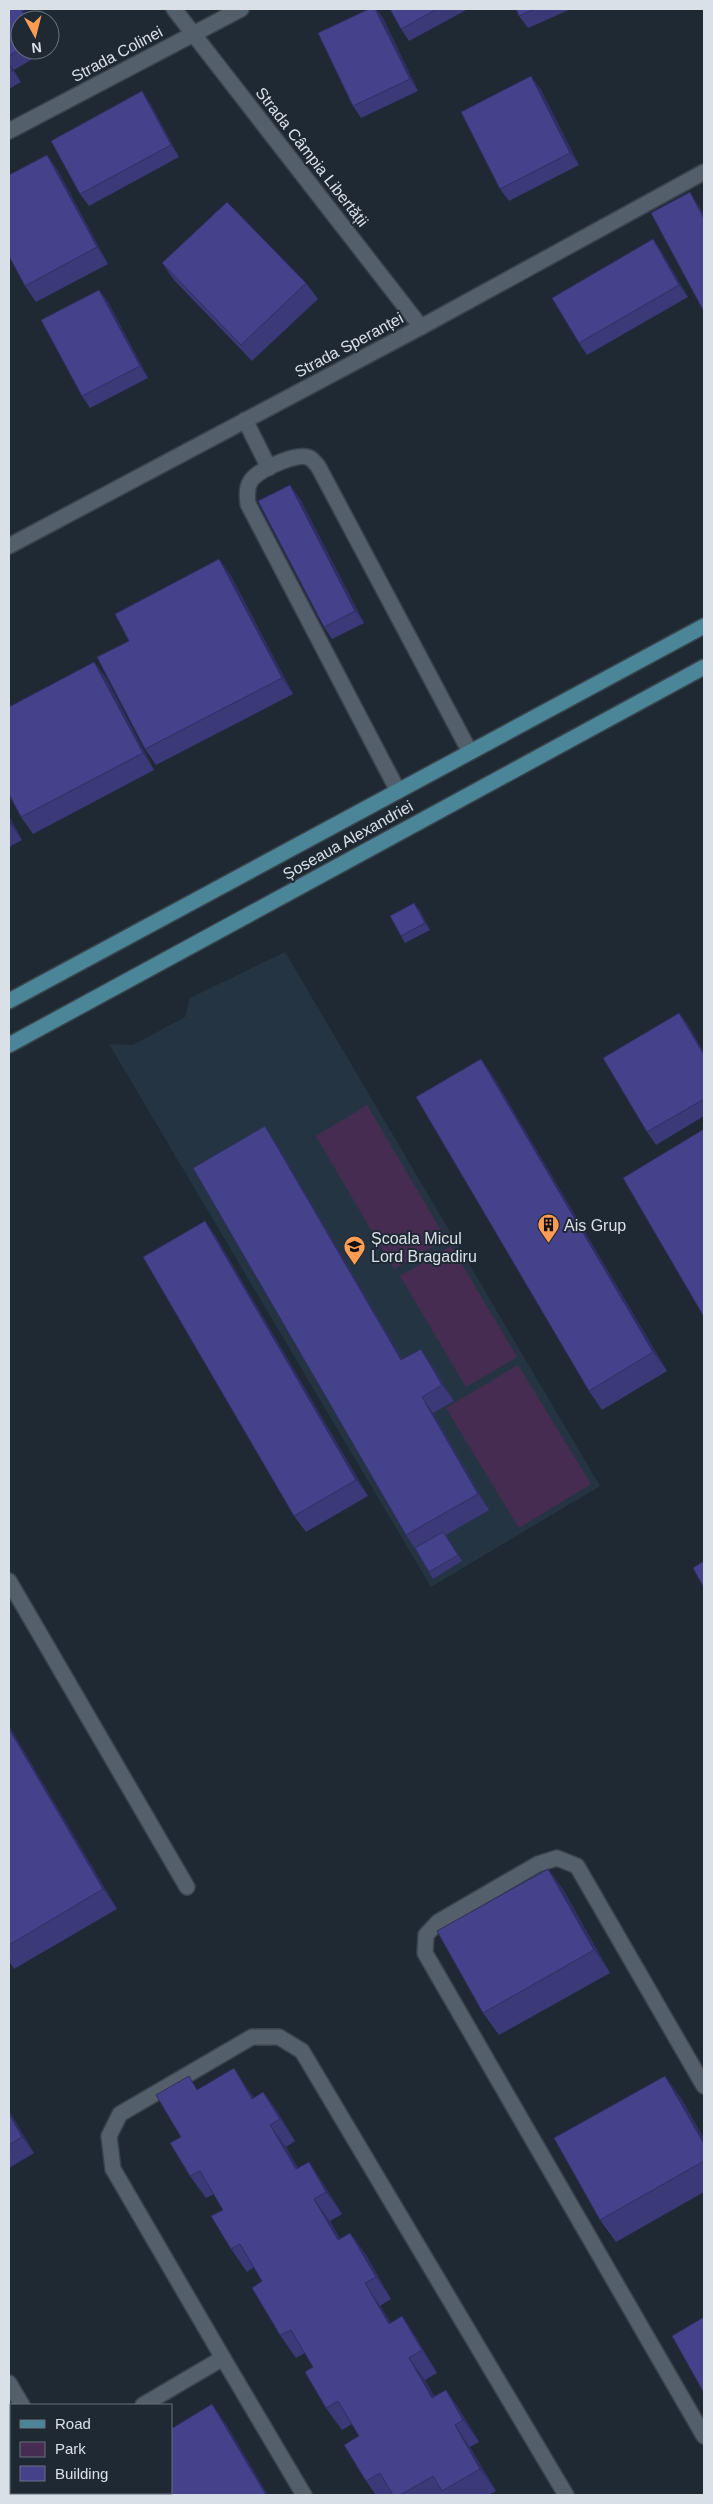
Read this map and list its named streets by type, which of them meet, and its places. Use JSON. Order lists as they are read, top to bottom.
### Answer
{
  "streets": {
    "main road": ["Șoseaua Alexandriei"],
    "street": ["Strada Colinei", "Strada Câmpia Libertății", "Strada Speranței"]
  },
  "crossings": [
    ["Strada Colinei", "Strada Câmpia Libertății"],
    ["Strada Câmpia Libertății", "Strada Speranței"]
  ],
  "places": {
    "building": ["Ais Grup"],
    "school or university": ["Școala Micul Lord Bragadiru"]
  },
  "legend": ["Road", "Park", "Building"],
  "north": "bottom"
}
